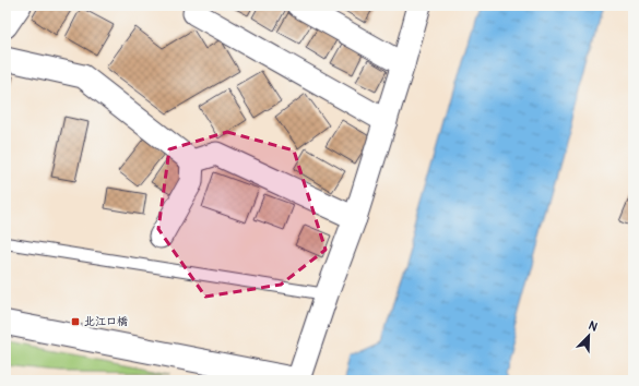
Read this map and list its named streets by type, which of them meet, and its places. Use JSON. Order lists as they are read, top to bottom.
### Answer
{
  "places": {
    "transit": ["北江口橋"]
  },
  "north": "top right"
}
